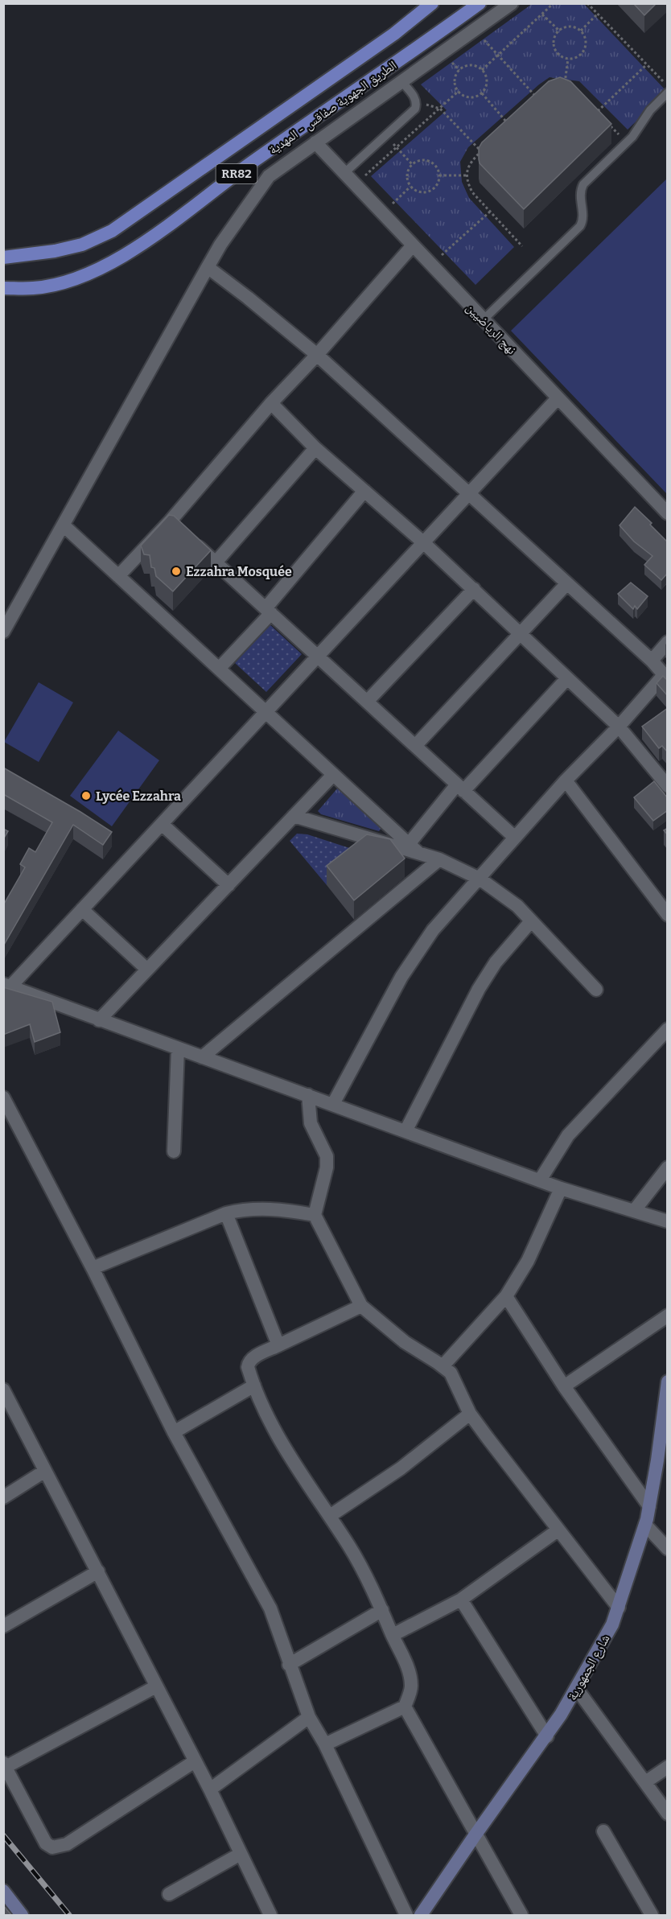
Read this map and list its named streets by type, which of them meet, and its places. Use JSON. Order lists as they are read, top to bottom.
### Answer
{
  "streets": {
    "main road": ["الطريق الجهوية صفاقس - المهدية", "RR82", "شارع الجمهورية"],
    "street": ["نهج الرياضيين"]
  },
  "places": ["Ezzahra Mosquée", "Lycée Ezzahra"]
}
